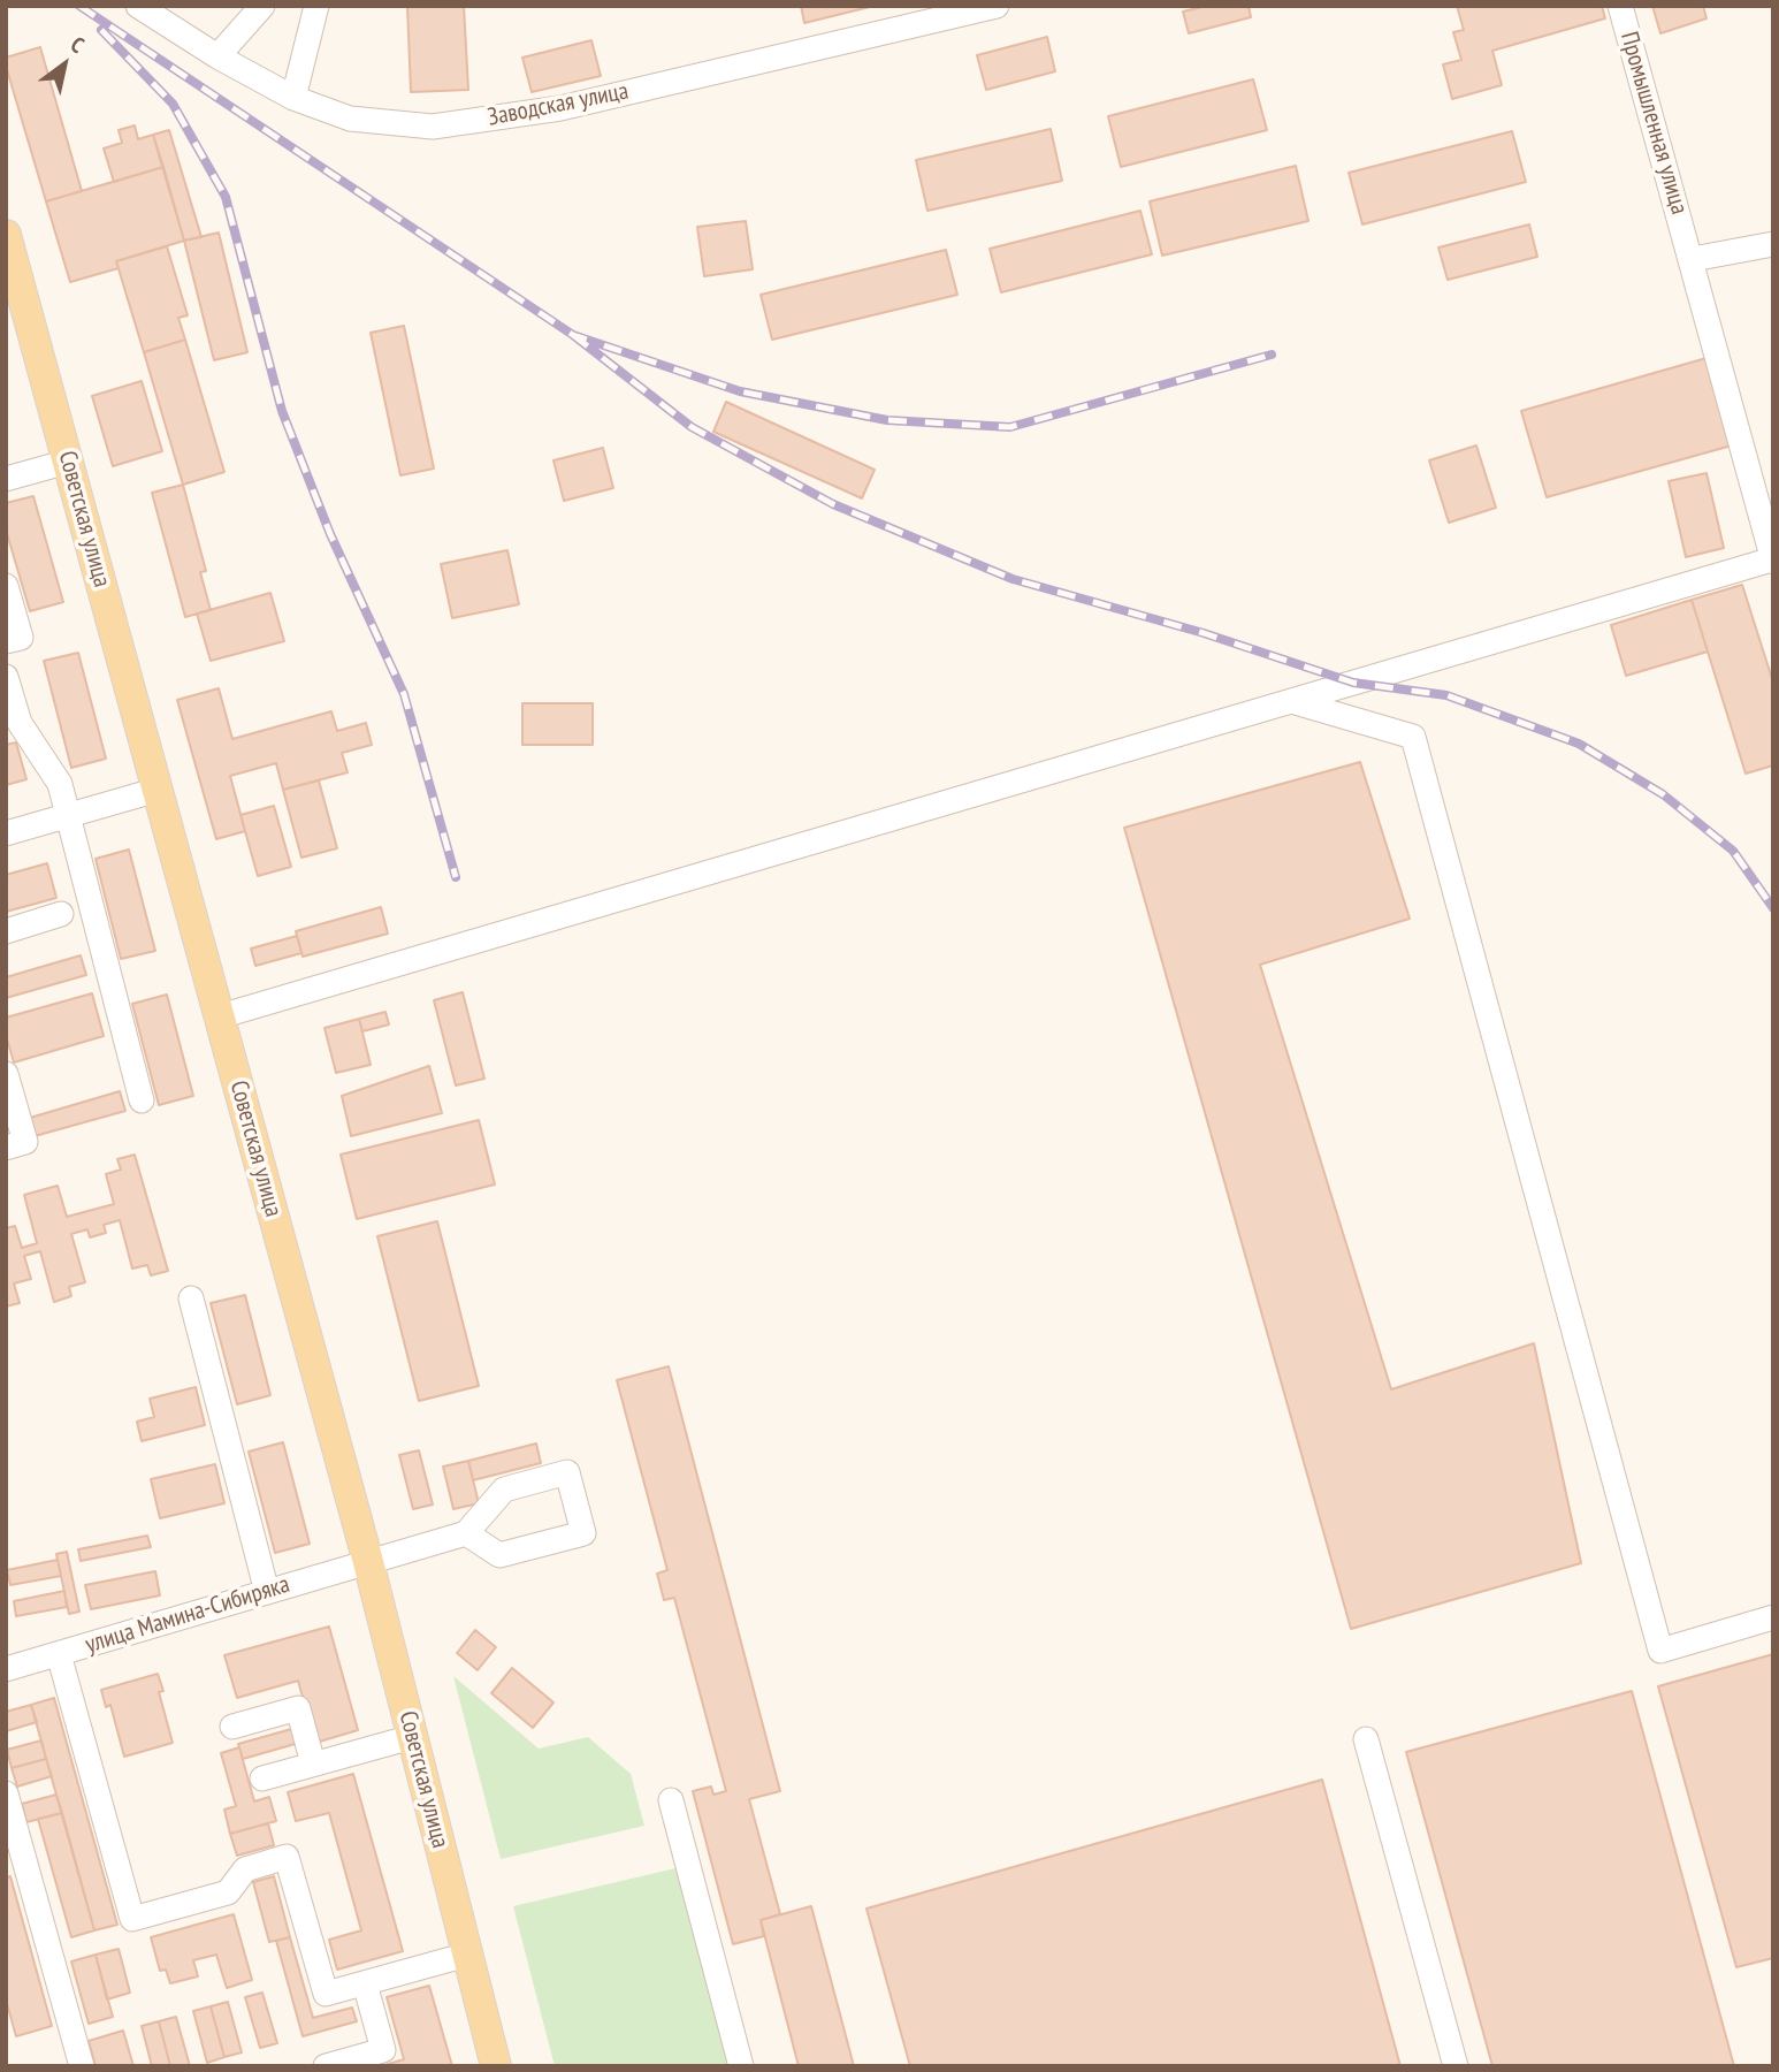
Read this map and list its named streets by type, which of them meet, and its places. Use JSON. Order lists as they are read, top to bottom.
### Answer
{
  "streets": {
    "main road": ["Советская улица"],
    "street": ["Заводская улица", "Промышленная улица", "улица Мамина-Сибиряка"]
  },
  "crossings": [
    ["Советская улица", "улица Мамина-Сибиряка"]
  ],
  "north": "top right"
}
